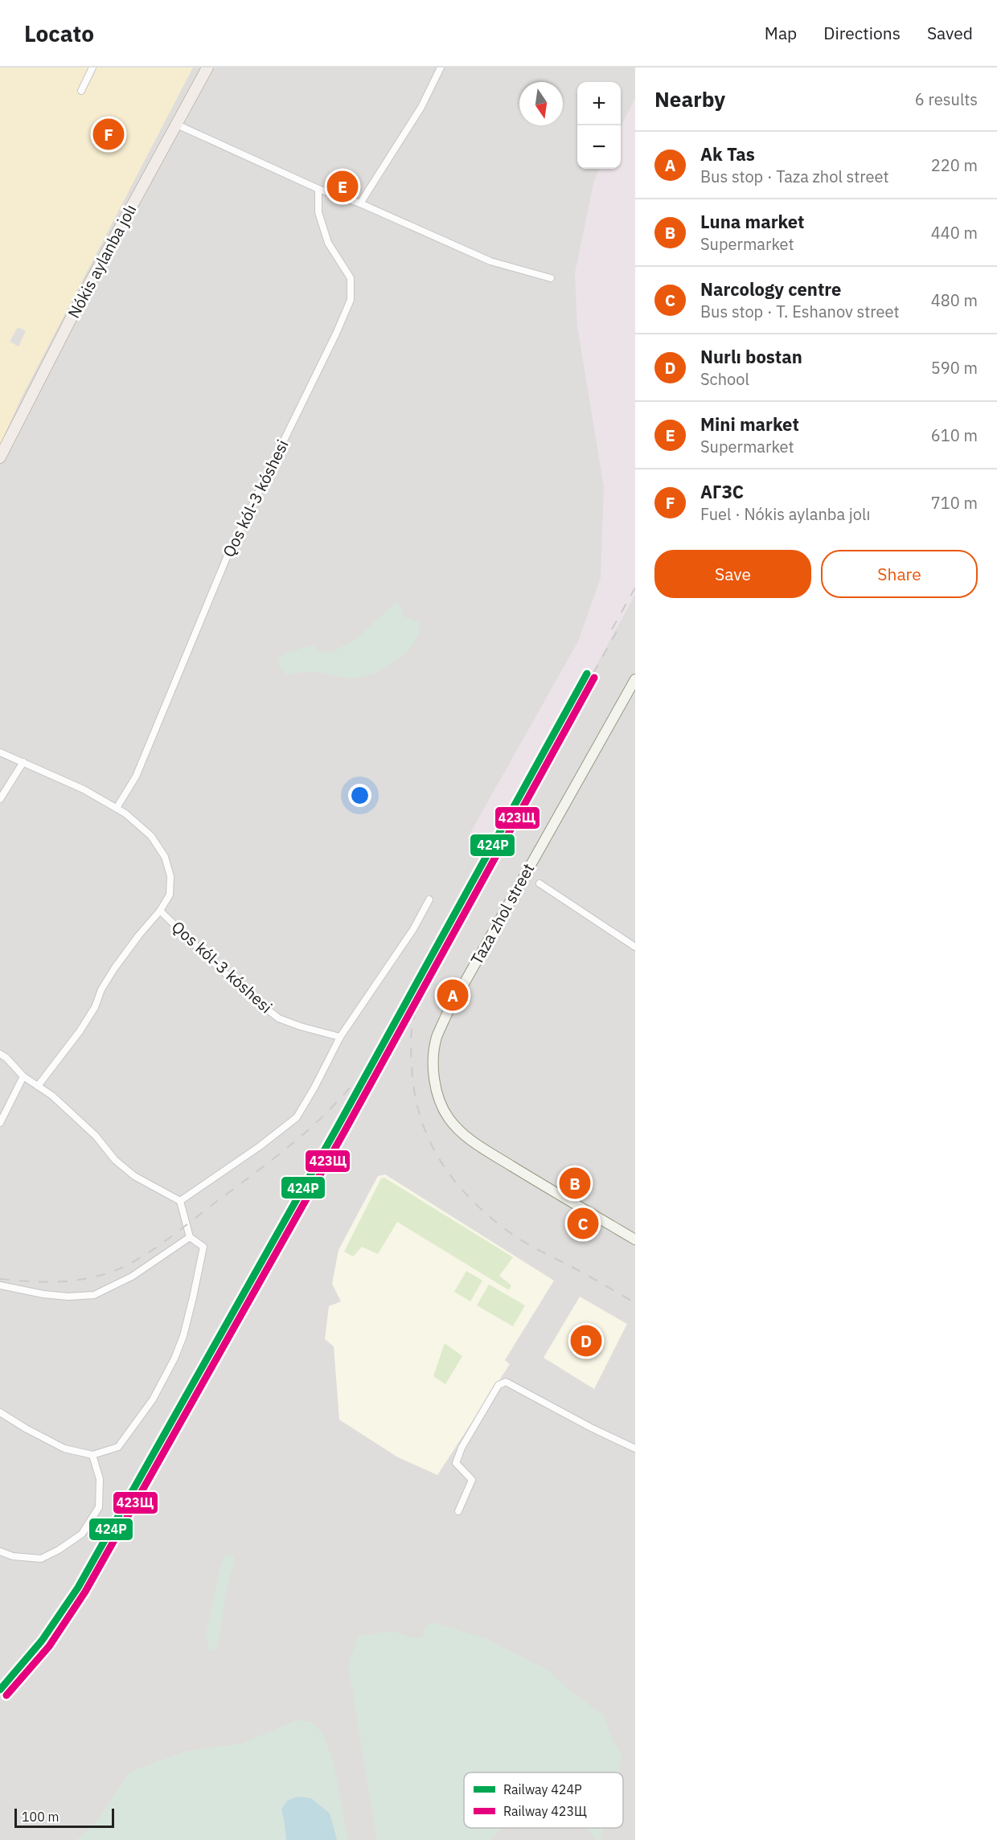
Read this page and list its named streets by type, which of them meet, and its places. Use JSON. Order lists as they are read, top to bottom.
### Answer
{
  "streets": {
    "main road": ["Nókis aylanba jolı", "Taza zhol street"],
    "street": ["Qos kól-3 kóshesi"]
  },
  "lines": ["rail line 424Р", "rail line 423Щ"],
  "legend": ["Railway 424Р", "Railway 423Щ"],
  "scale_bar": "100 m",
  "north": "bottom",
  "page": {
    "header": "Locato",
    "nav": ["Map", "Directions", "Saved"],
    "heading": ["Nearby", "6 results"],
    "map_buttons": ["+", "−"],
    "pins": [
      "F",
      "E",
      "A",
      "B",
      "C",
      "D"
    ],
    "list": [
      {
        "mark": "A",
        "name": "Ak Tas",
        "note": "Bus stop · Taza zhol street",
        "value": "220 m"
      },
      {
        "mark": "B",
        "name": "Luna market",
        "note": "Supermarket",
        "value": "440 m"
      },
      {
        "mark": "C",
        "name": "Narcology centre",
        "note": "Bus stop · T. Eshanov street",
        "value": "480 m"
      },
      {
        "mark": "D",
        "name": "Nurlı bostan",
        "note": "School",
        "value": "590 m"
      },
      {
        "mark": "E",
        "name": "Mini market",
        "note": "Supermarket",
        "value": "610 m"
      },
      {
        "mark": "F",
        "name": "АГЗС",
        "note": "Fuel · Nókis aylanba jolı",
        "value": "710 m"
      }
    ],
    "buttons": ["Save", "Share"],
    "scale": "100 m"
  }
}
